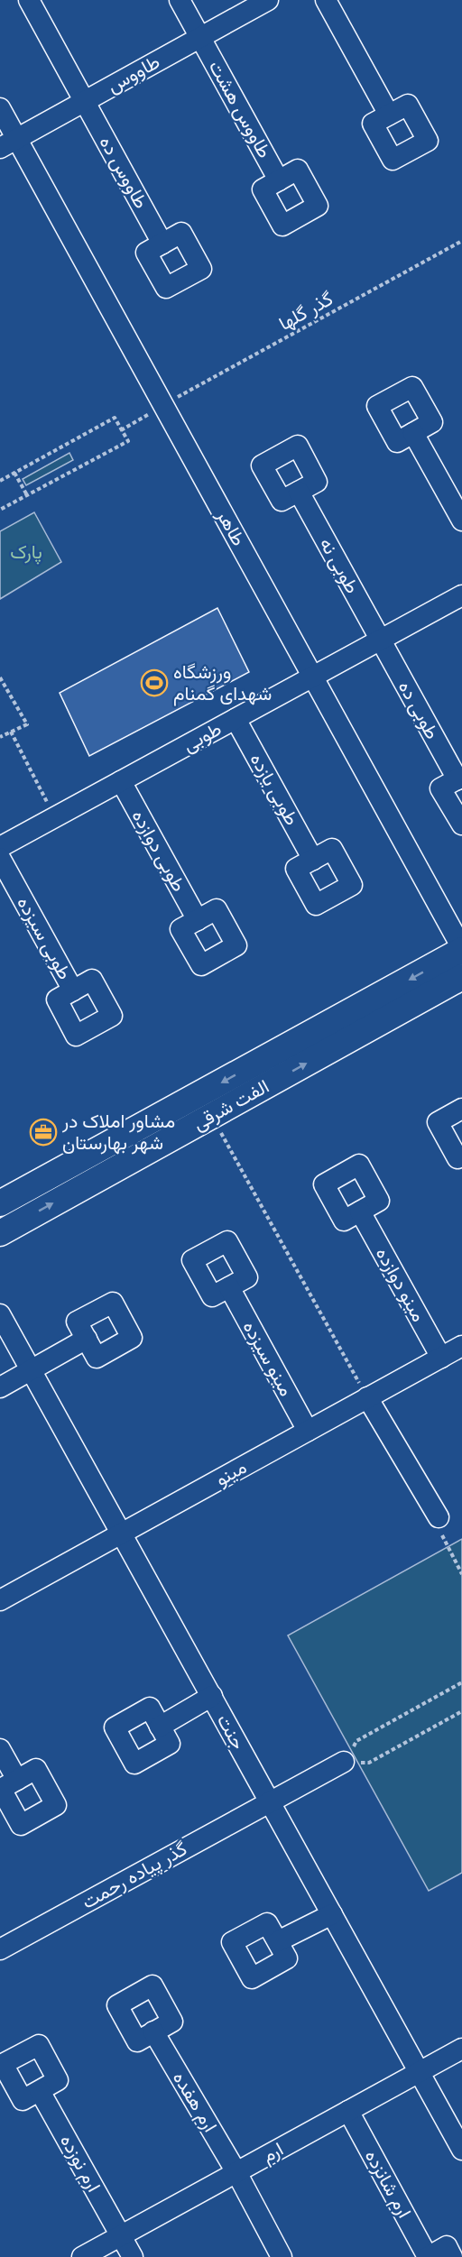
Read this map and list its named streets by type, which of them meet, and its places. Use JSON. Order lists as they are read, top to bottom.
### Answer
{
  "streets": {
    "main road": ["الفت شرقی"],
    "street": [
      "طاووس",
      "طاووس هشت",
      "طاووس ده",
      "طاهر",
      "طوبی نه",
      "طوبی ده",
      "طوبی",
      "طوبی یازده",
      "طوبی دوازده",
      "طوبی سیزده",
      "مینو دوازده",
      "مینو سیزده",
      "مینو",
      "جنت",
      "گذر پیاده رحمت",
      "ارم هفده",
      "ارم",
      "ارم نوزده",
      "ارم شانزده"
    ],
    "path": ["گذر گلها"]
  },
  "crossings": [
    ["طاووس", "طاووس هشت"],
    ["طاووس", "طاووس ده"],
    ["طاووس", "طاهر"],
    ["گذر گلها", "طاهر"],
    ["طاهر", "طوبی"],
    ["طاهر", "الفت شرقی"],
    ["طوبی نه", "طوبی ده"],
    ["طوبی نه", "طوبی"],
    ["طوبی ده", "طوبی"],
    ["طوبی", "طوبی یازده"],
    ["طوبی", "طوبی دوازده"],
    ["مینو دوازده", "مینو"],
    ["مینو سیزده", "مینو"],
    ["مینو", "جنت"],
    ["جنت", "گذر پیاده رحمت"],
    ["جنت", "ارم"],
    ["ارم هفده", "ارم"],
    ["ارم", "ارم نوزده"],
    ["ارم", "ارم شانزده"]
  ],
  "parks": ["پارک"],
  "places": {
    "sports": ["ورزشگاه شهدای گمنام"],
    "office": ["مشاور املاک در شهر بهارستان"]
  }
}
